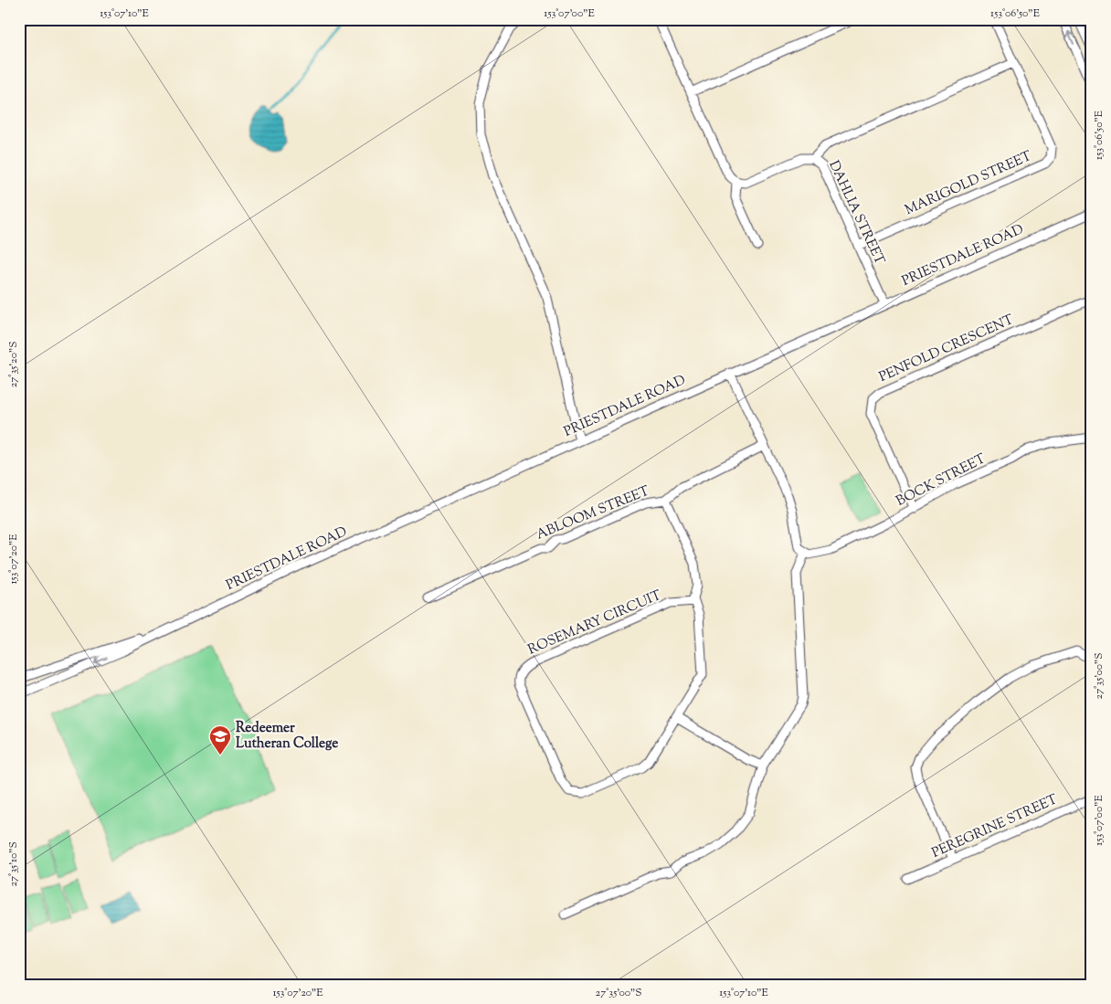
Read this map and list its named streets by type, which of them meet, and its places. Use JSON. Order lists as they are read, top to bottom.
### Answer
{
  "streets": {
    "street": [
      "MARIGOLD STREET",
      "DAHLIA STREET",
      "PRIESTDALE ROAD",
      "PENFOLD CRESCENT",
      "BOCK STREET",
      "ABLOOM STREET",
      "ROSEMARY CIRCUIT",
      "PEREGRINE STREET"
    ]
  },
  "crossings": [
    ["MARIGOLD STREET", "DAHLIA STREET"],
    ["DAHLIA STREET", "PRIESTDALE ROAD"],
    ["PENFOLD CRESCENT", "BOCK STREET"],
    ["ABLOOM STREET", "ROSEMARY CIRCUIT"]
  ],
  "places": {
    "school or university": ["Redeemer Lutheran College"]
  },
  "coordinates": [
    "153°07'10\"E",
    "153°07'00\"E",
    "153°06'50\"E",
    "27°35'20\"S",
    "153°07'20\"E",
    "27°35'00\"S",
    "27°35'10\"S"
  ]
}
